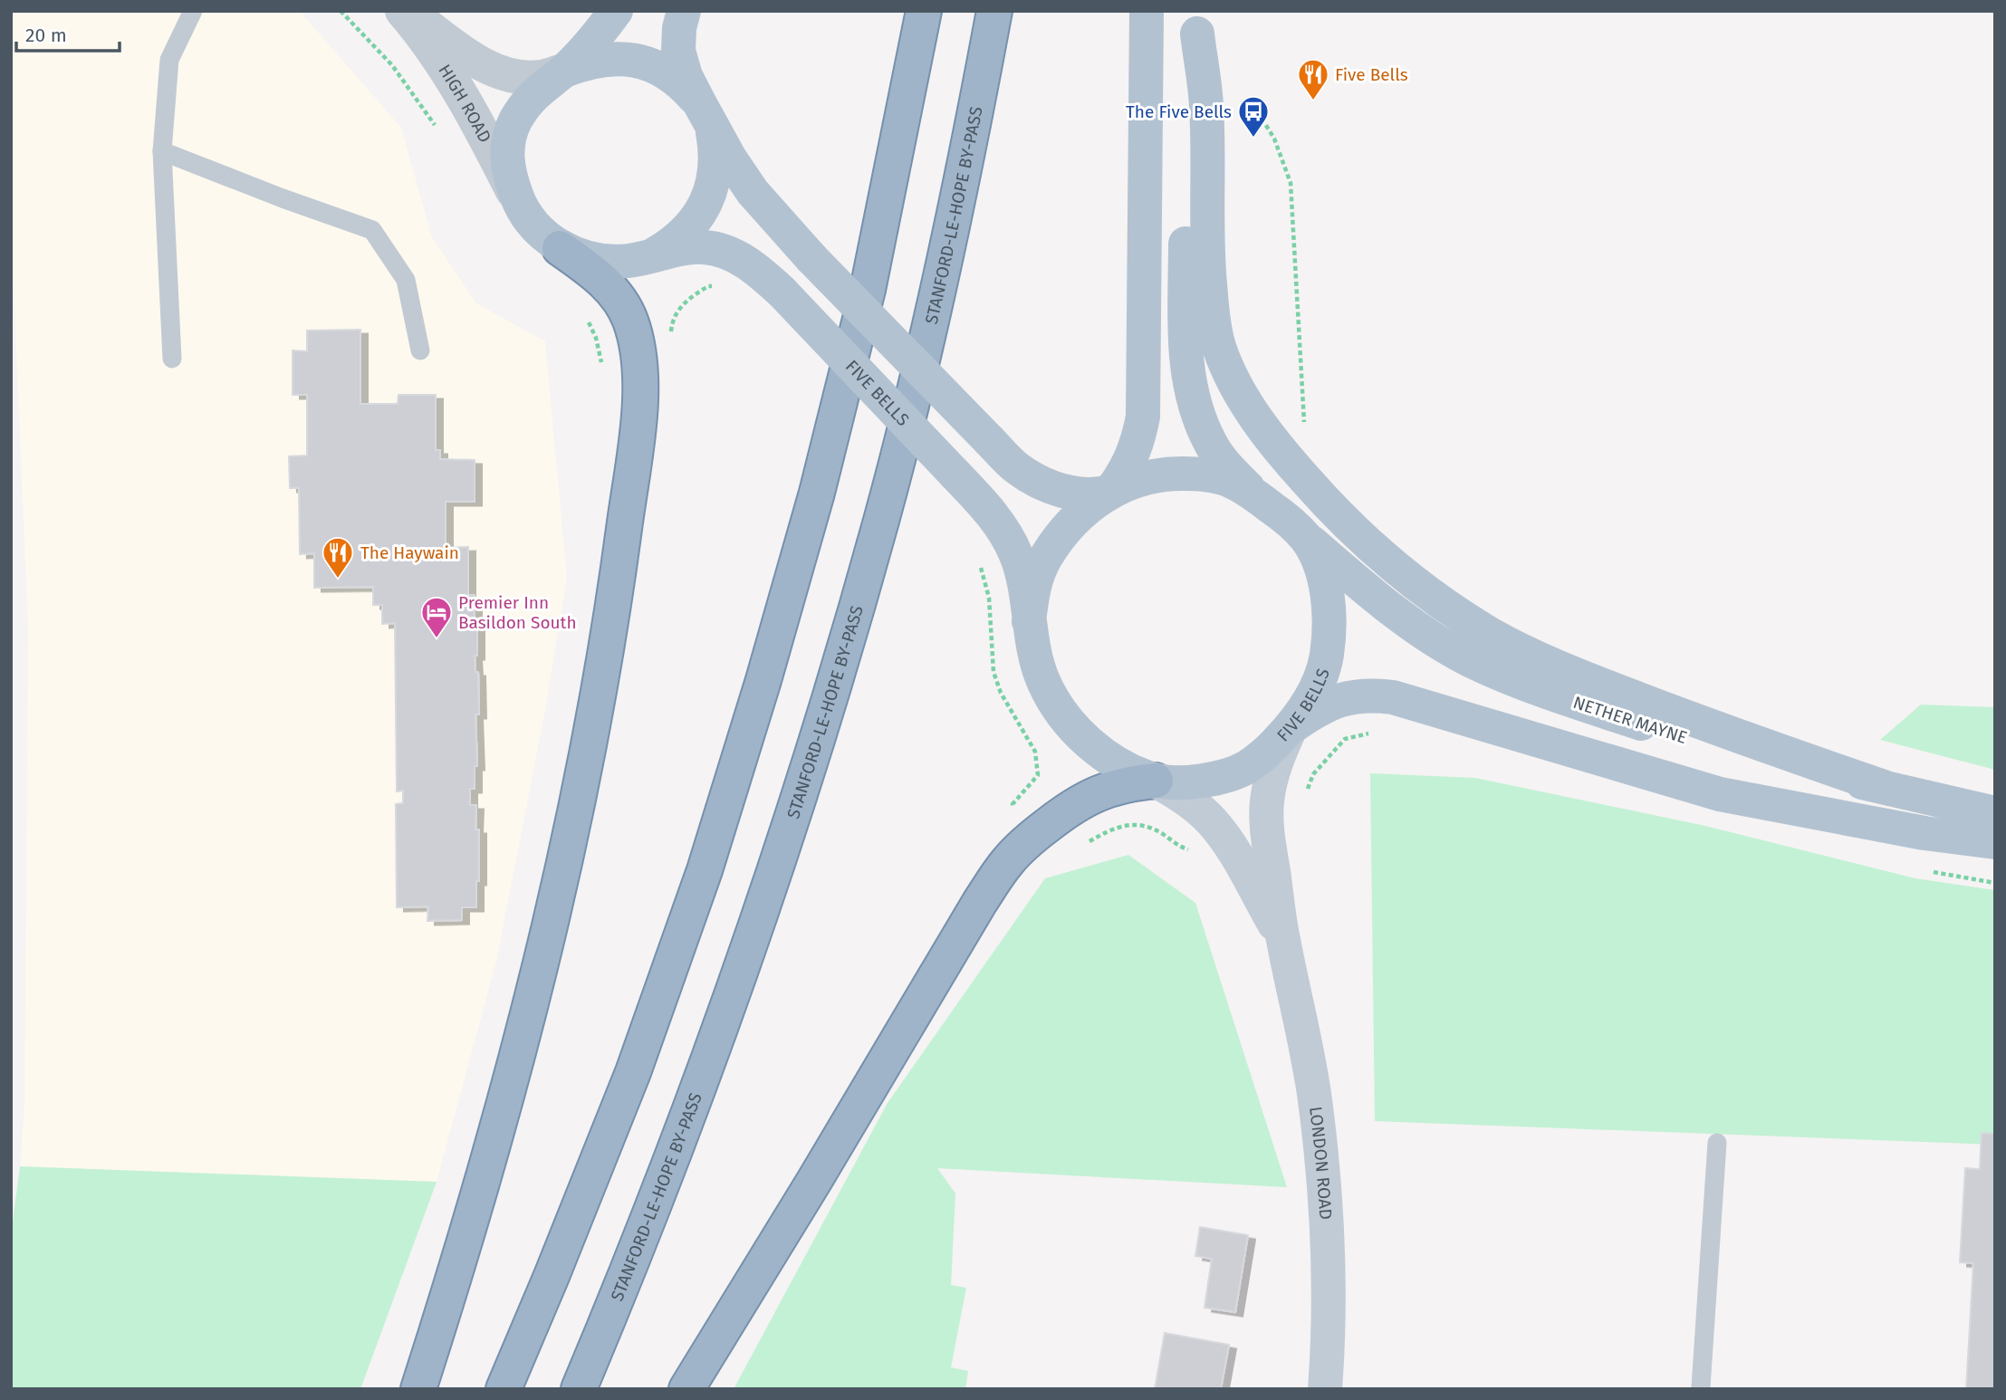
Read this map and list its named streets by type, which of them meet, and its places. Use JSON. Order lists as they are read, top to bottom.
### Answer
{
  "streets": {
    "highway": ["STANFORD-LE-HOPE BY-PASS"],
    "main road": ["FIVE BELLS", "NETHER MAYNE", "LONDON ROAD"],
    "street": ["HIGH ROAD"]
  },
  "crossings": [
    ["HIGH ROAD", "FIVE BELLS"],
    ["FIVE BELLS", "NETHER MAYNE"],
    ["FIVE BELLS", "LONDON ROAD"]
  ],
  "places": {
    "restaurant": ["Five Bells", "The Haywain"],
    "bus stop": ["The Five Bells"],
    "hotel": ["Premier Inn Basildon South"]
  },
  "scale_bar": "20 m"
}
